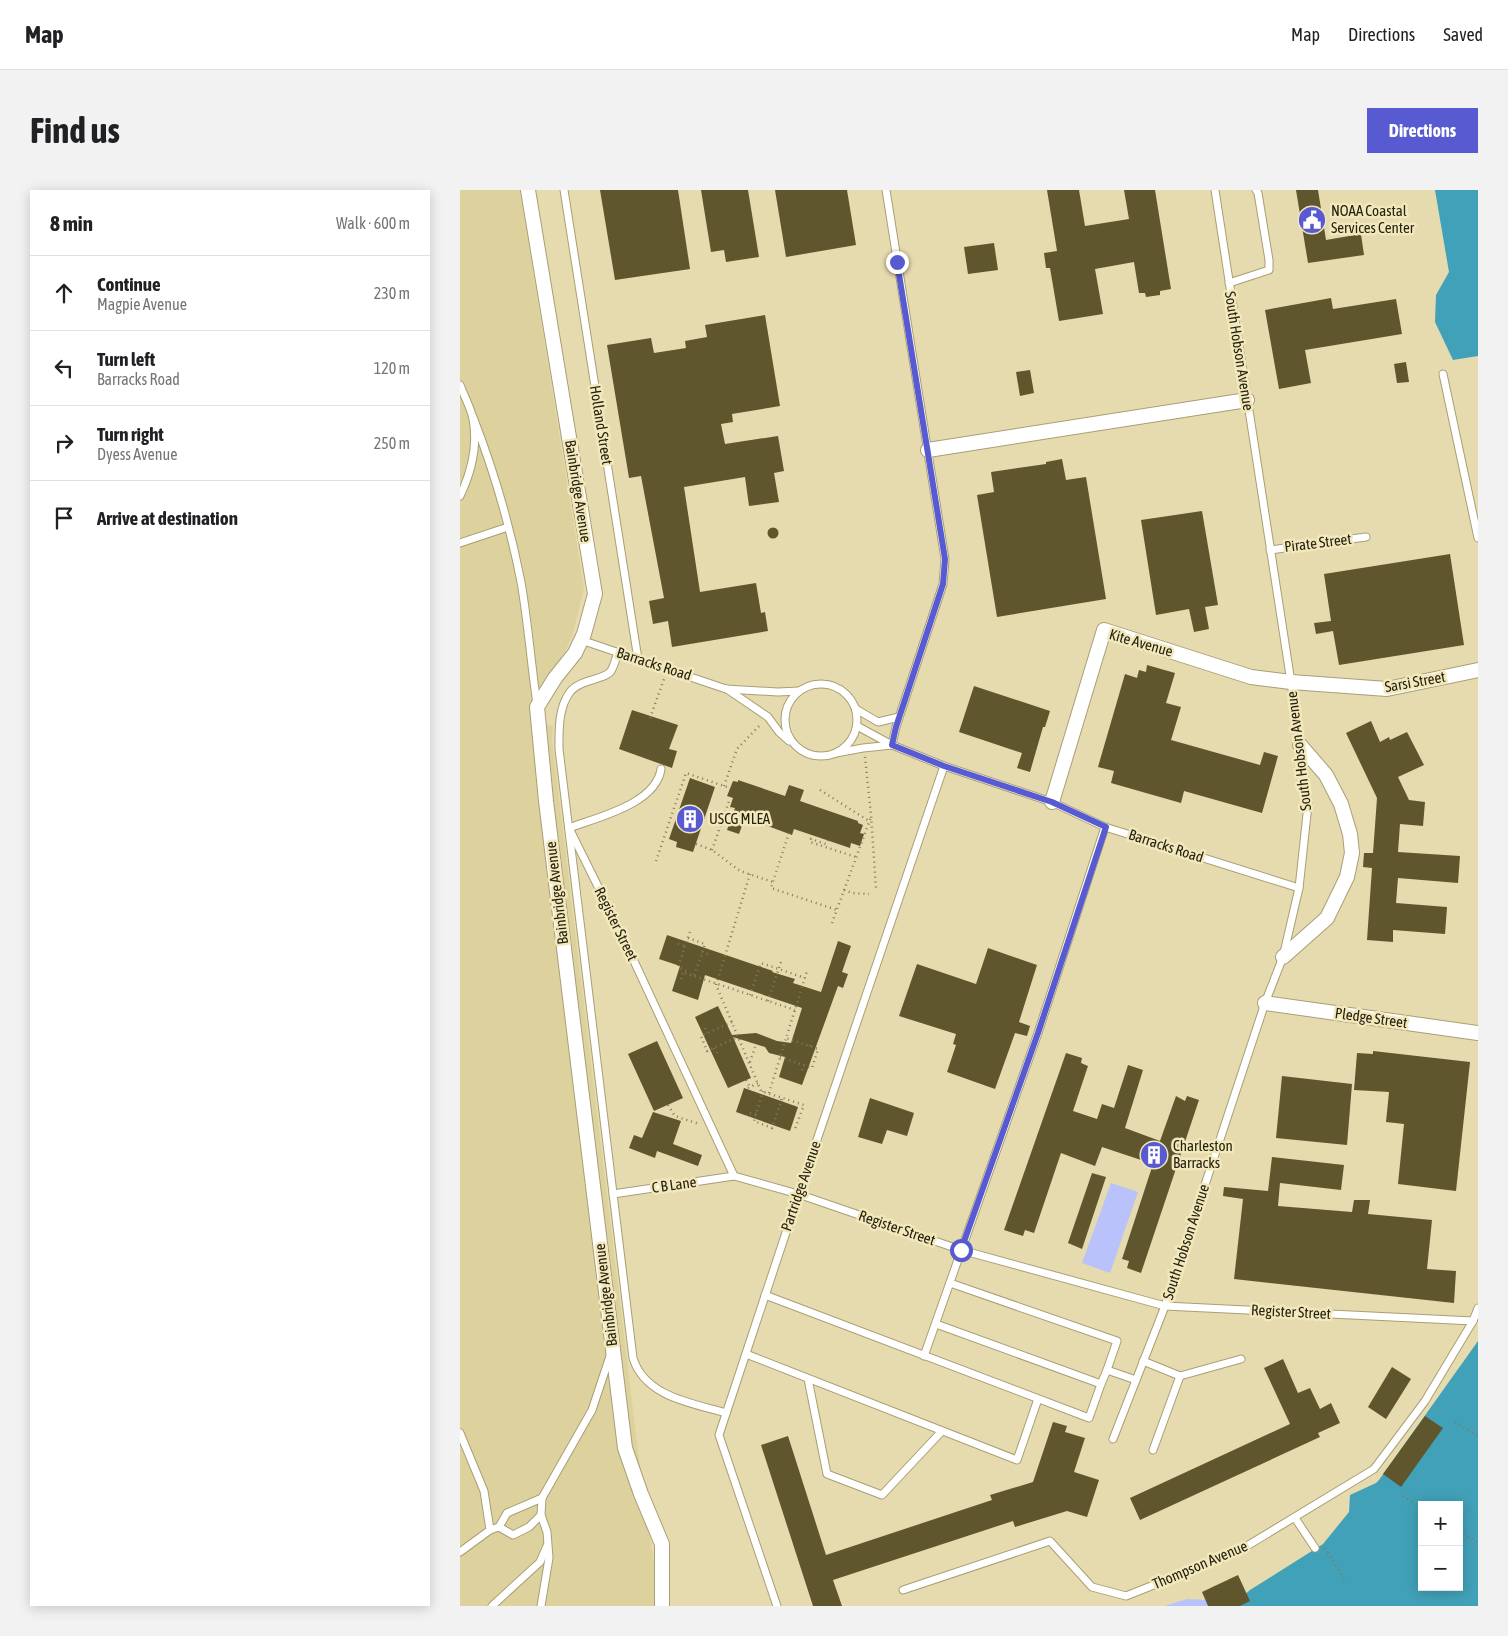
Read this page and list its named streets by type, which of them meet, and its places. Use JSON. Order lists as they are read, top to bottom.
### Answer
{
  "streets": {
    "street": [
      "Bainbridge Avenue",
      "Kite Avenue",
      "Sarsi Street",
      "Pledge Street"
    ],
    "lane": [
      "South Hobson Avenue",
      "Holland Street",
      "Pirate Street",
      "Barracks Road",
      "Register Street",
      "C B Lane",
      "Partridge Avenue",
      "Thompson Avenue"
    ]
  },
  "crossings": [
    ["South Hobson Avenue", "Pirate Street"],
    ["South Hobson Avenue", "Kite Avenue"],
    ["South Hobson Avenue", "Barracks Road"],
    ["South Hobson Avenue", "Sarsi Street"],
    ["South Hobson Avenue", "Register Street"],
    ["South Hobson Avenue", "Pledge Street"],
    ["Holland Street", "Barracks Road"],
    ["Bainbridge Avenue", "Barracks Road"],
    ["Kite Avenue", "Barracks Road"],
    ["Kite Avenue", "Sarsi Street"],
    ["Barracks Road", "Partridge Avenue"],
    ["Register Street", "C B Lane"],
    ["Register Street", "Partridge Avenue"],
    ["Register Street", "Thompson Avenue"]
  ],
  "places": {
    "public building": ["NOAA Coastal Services Center"],
    "building": ["USCG MLEA", "Charleston Barracks"]
  },
  "page": {
    "header": "Map",
    "nav": ["Map", "Directions", "Saved"],
    "buttons": "Directions",
    "title": "Find us",
    "heading": ["8 min", "Walk · 600 m"],
    "list": [
      ["Continue", "Magpie Avenue", "230 m"],
      ["Turn left", "Barracks Road", "120 m"],
      ["Turn right", "Dyess Avenue", "250 m"],
      "Arrive at destination"
    ],
    "map_buttons": ["+", "−"]
  }
}
